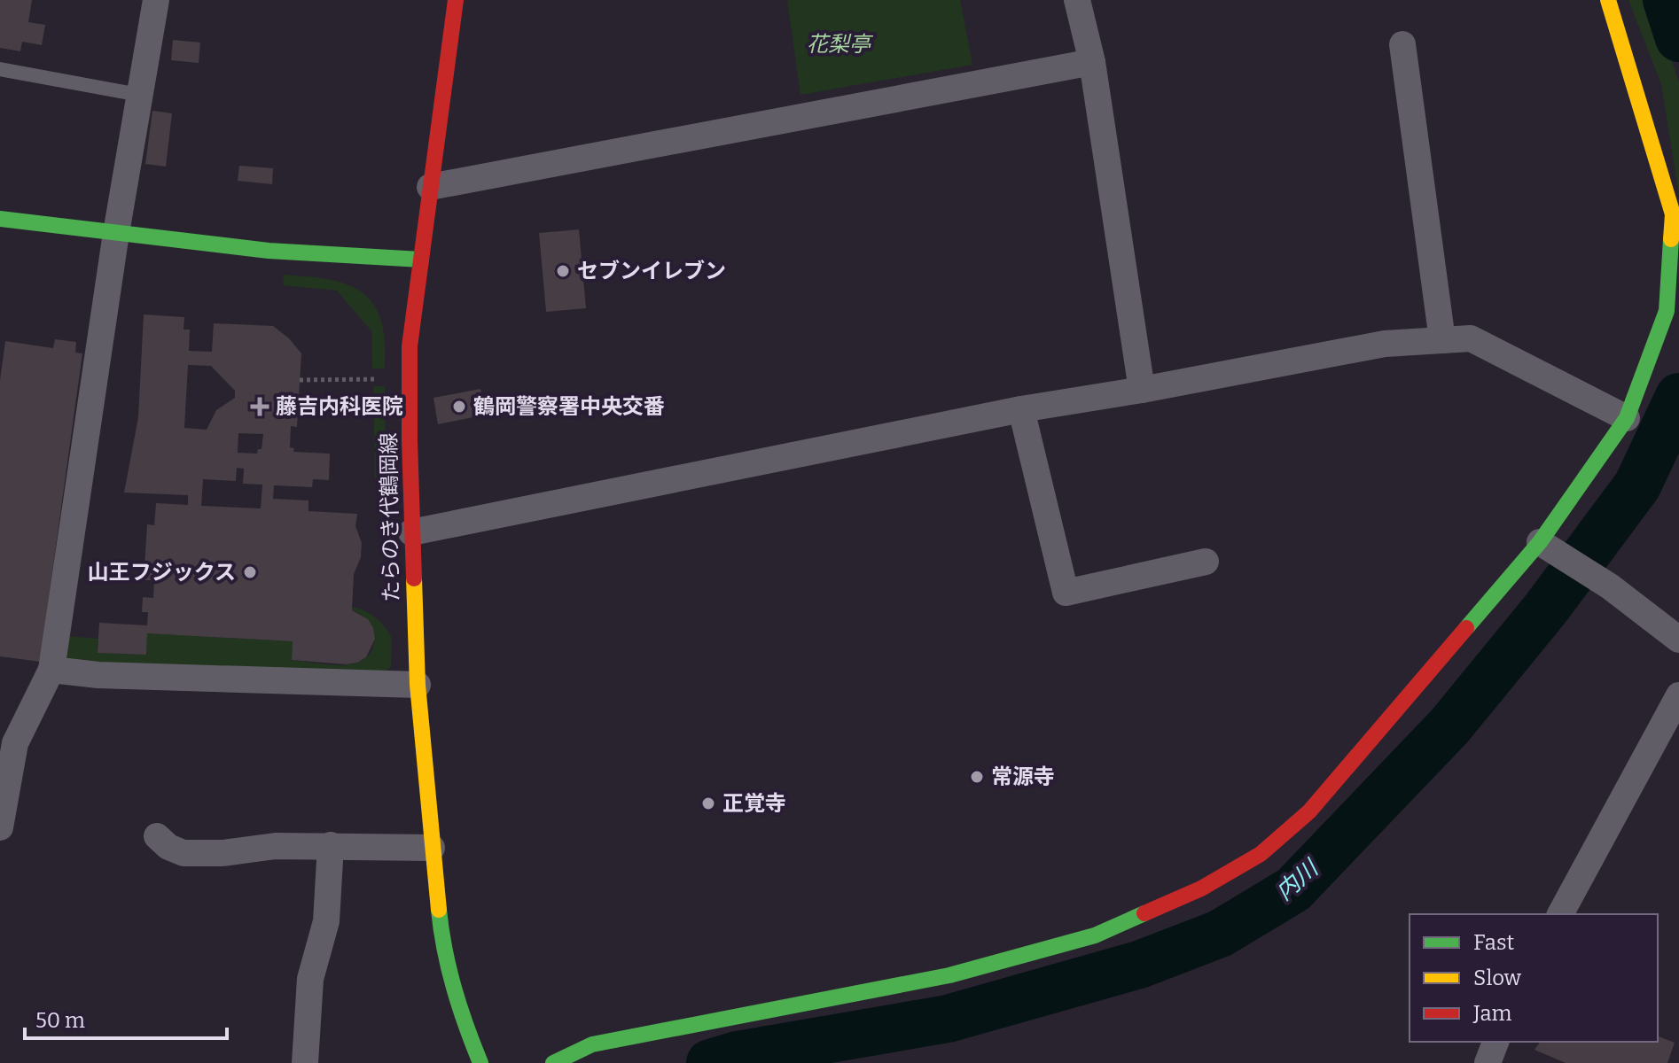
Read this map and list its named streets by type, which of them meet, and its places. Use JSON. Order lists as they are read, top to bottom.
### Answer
{
  "streets": {
    "street": ["たらのき代鶴岡線"]
  },
  "water": ["内川"],
  "parks": ["花梨亭"],
  "places": {
    "other": [
      "セブンイレブン",
      "鶴岡警察署中央交番",
      "山王フジックス",
      "常源寺",
      "正覚寺"
    ],
    "health": ["藤吉内科医院"]
  },
  "legend": ["Fast", "Slow", "Jam"],
  "scale_bar": "50 m"
}
